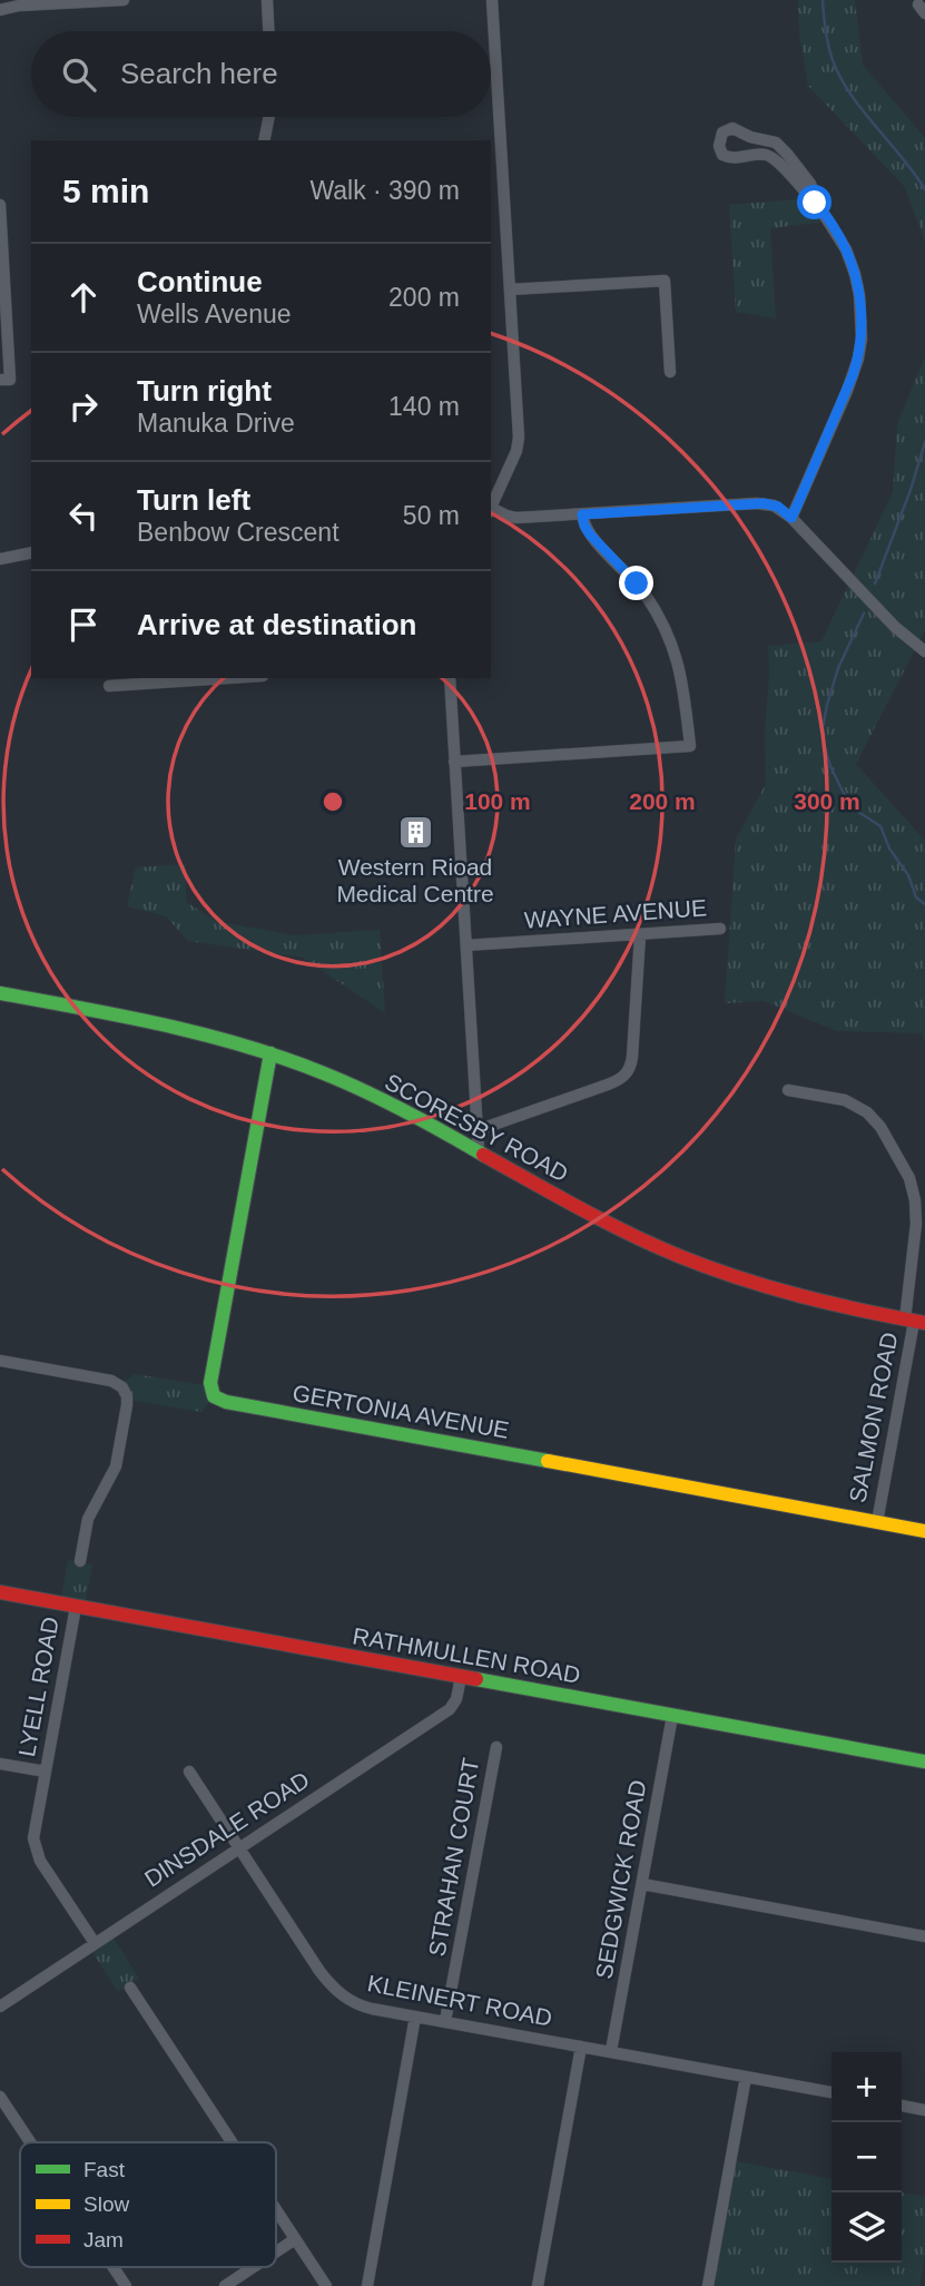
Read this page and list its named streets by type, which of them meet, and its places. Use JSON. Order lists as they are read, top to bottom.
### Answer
{
  "streets": {
    "street": [
      "WAYNE AVENUE",
      "SCORESBY ROAD",
      "GERTONIA AVENUE",
      "SALMON ROAD",
      "RATHMULLEN ROAD",
      "LYELL ROAD",
      "DINSDALE ROAD",
      "STRAHAN COURT",
      "SEDGWICK ROAD",
      "KLEINERT ROAD"
    ]
  },
  "crossings": [
    ["SCORESBY ROAD", "GERTONIA AVENUE"],
    ["SCORESBY ROAD", "SALMON ROAD"],
    ["GERTONIA AVENUE", "SALMON ROAD"],
    ["RATHMULLEN ROAD", "LYELL ROAD"],
    ["RATHMULLEN ROAD", "DINSDALE ROAD"],
    ["RATHMULLEN ROAD", "SEDGWICK ROAD"],
    ["LYELL ROAD", "DINSDALE ROAD"],
    ["DINSDALE ROAD", "KLEINERT ROAD"],
    ["STRAHAN COURT", "KLEINERT ROAD"],
    ["SEDGWICK ROAD", "KLEINERT ROAD"]
  ],
  "places": {
    "building": ["Western Rioad Medical Centre"]
  },
  "legend": ["Fast", "Slow", "Jam"],
  "page": {
    "search": "Search here",
    "heading": ["5 min", "Walk · 390 m"],
    "list": [
      ["Continue", "Wells Avenue", "200 m"],
      ["Turn right", "Manuka Drive", "140 m"],
      ["Turn left", "Benbow Crescent", "50 m"],
      "Arrive at destination"
    ],
    "map_buttons": ["+", "−"]
  },
  "rings": ["100 m", "200 m", "300 m"]
}
